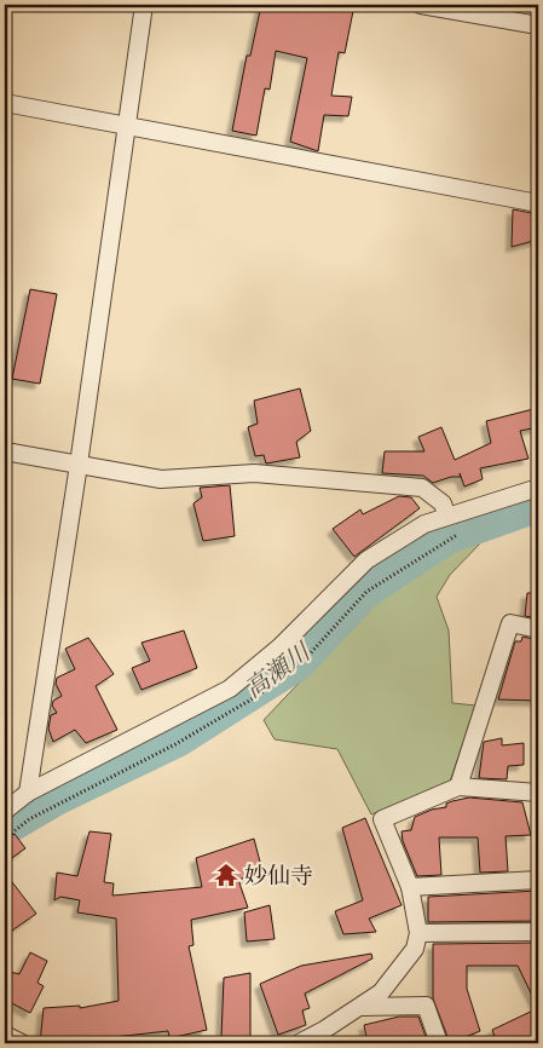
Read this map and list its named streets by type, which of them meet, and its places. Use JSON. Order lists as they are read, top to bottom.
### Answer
{
  "water": ["高瀬川"],
  "places": {
    "temple": ["妙仙寺"]
  }
}
